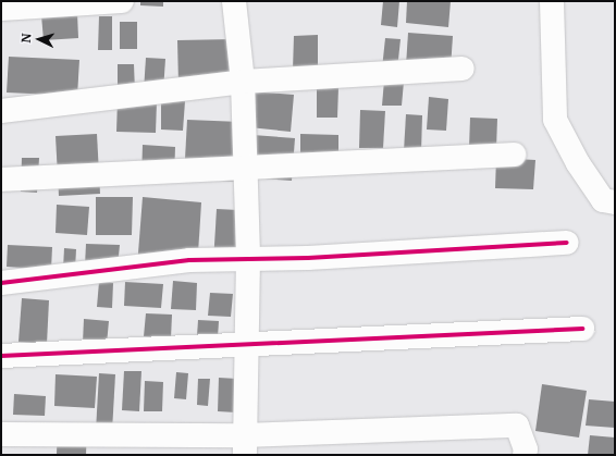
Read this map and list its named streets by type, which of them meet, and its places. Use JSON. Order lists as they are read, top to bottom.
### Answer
{
  "north": "left"
}
